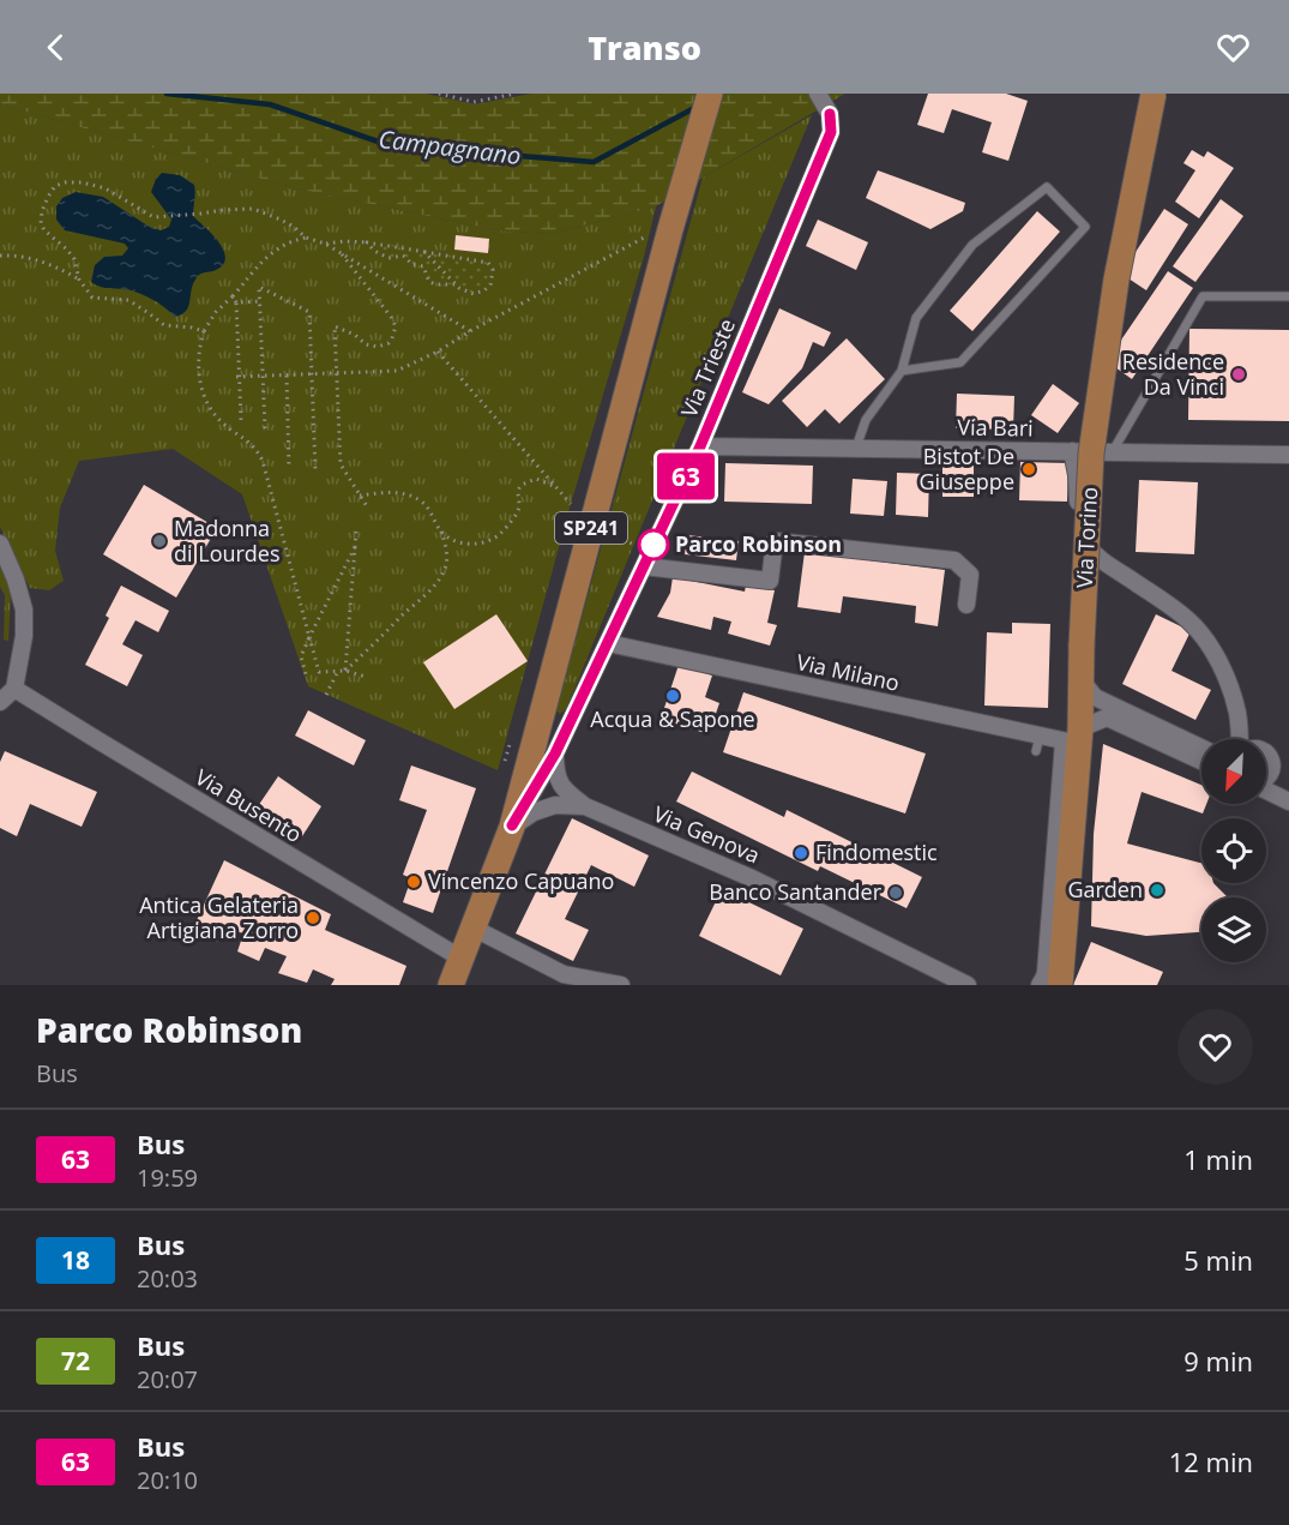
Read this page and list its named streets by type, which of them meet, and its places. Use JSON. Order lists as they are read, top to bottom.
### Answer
{
  "streets": {
    "main road": ["SP241", "Via Torino"],
    "street": [
      "Via Trieste",
      "Via Bari",
      "Via Milano",
      "Via Busento",
      "Via Genova"
    ]
  },
  "crossings": [
    ["Via Trieste", "Via Bari"],
    ["Via Trieste", "SP241"],
    ["Via Trieste", "Via Milano"],
    ["Via Trieste", "Via Genova"],
    ["SP241", "Via Busento"],
    ["SP241", "Via Genova"],
    ["Via Torino", "Via Milano"]
  ],
  "water": ["Campagnano"],
  "places": [
    "Residence Da Vinci",
    "Bistot De Giuseppe",
    "Madonna di Lourdes",
    "Parco Robinson",
    "Acqua & Sapone",
    "Findomestic",
    "Vincenzo Capuano",
    "Garden",
    "Banco Santander",
    "Antica Gelateria Artigiana Zorro"
  ],
  "lines": ["bus line 63"],
  "north": "bottom left",
  "page": {
    "header": "Transo",
    "on_map": "63",
    "heading": ["Parco Robinson", "Bus"],
    "list": [
      {
        "mark": "63",
        "name": "Bus",
        "note": "19:59",
        "value": "1 min"
      },
      {
        "mark": "18",
        "name": "Bus",
        "note": "20:03",
        "value": "5 min"
      },
      {
        "mark": "72",
        "name": "Bus",
        "note": "20:07",
        "value": "9 min"
      },
      {
        "mark": "63",
        "name": "Bus",
        "note": "20:10",
        "value": "12 min"
      }
    ]
  }
}
